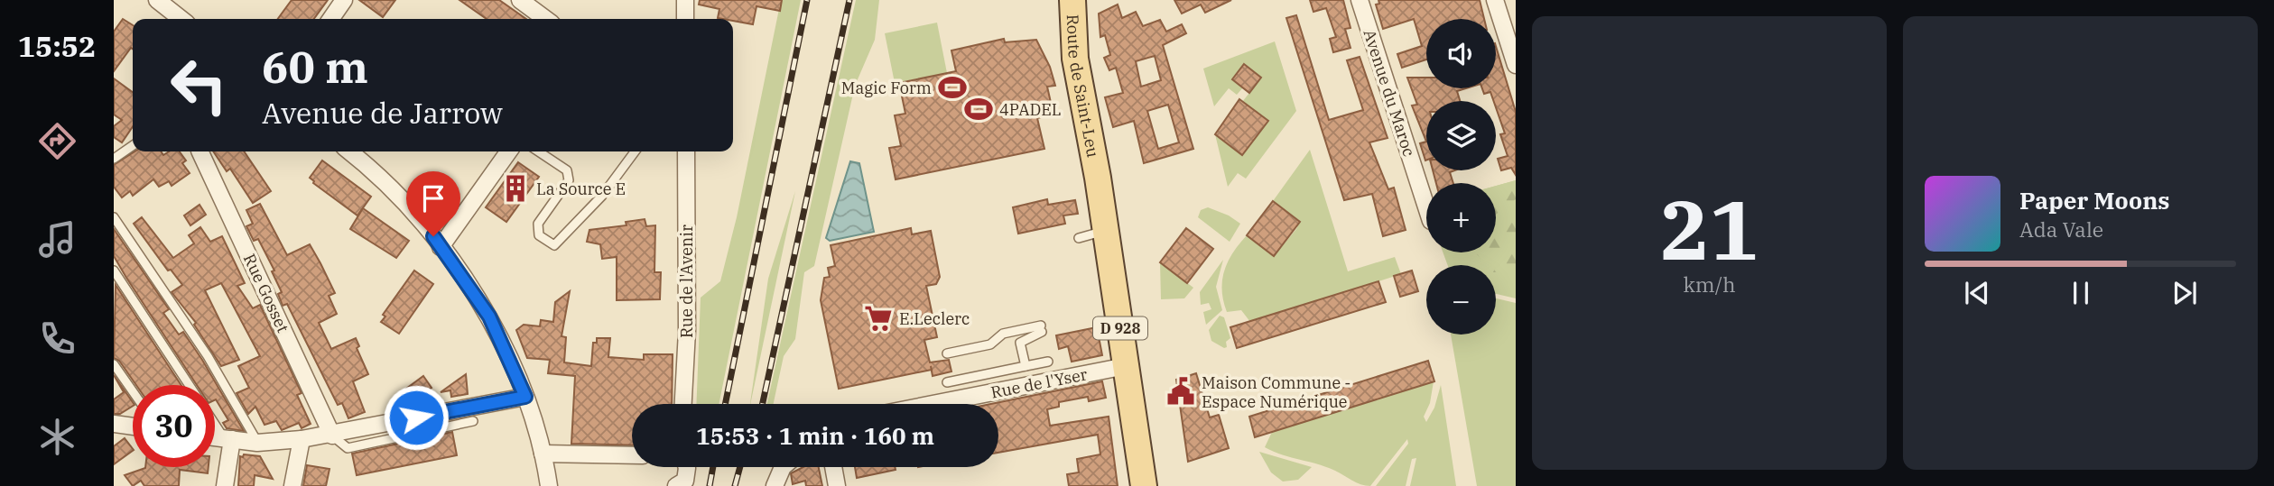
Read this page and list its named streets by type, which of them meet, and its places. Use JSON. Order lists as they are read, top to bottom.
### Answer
{
  "streets": {
    "main road": ["Route de Saint-Leu", "D 928"],
    "street": [
      "Avenue du Maroc",
      "Rue de l'Avenir",
      "Rue Gosset",
      "Rue de l'Yser"
    ]
  },
  "crossings": [
    ["Route de Saint-Leu", "Rue de l'Yser"]
  ],
  "places": {
    "sports": ["Magic Form", "4PADEL"],
    "building": ["La Source E"],
    "supermarket": ["E.Leclerc"],
    "public building": ["Maison Commune - Espace Numérique"]
  },
  "page": {
    "tabs": "15:52",
    "tile": ["21", "km/h"],
    "map_buttons": ["+", "−"],
    "turn": ["60 m", "Avenue de Jarrow"],
    "song": ["Paper Moons", "Ada Vale"],
    "limit": "30",
    "trip": "15:53 · 1 min · 160 m"
  }
}
